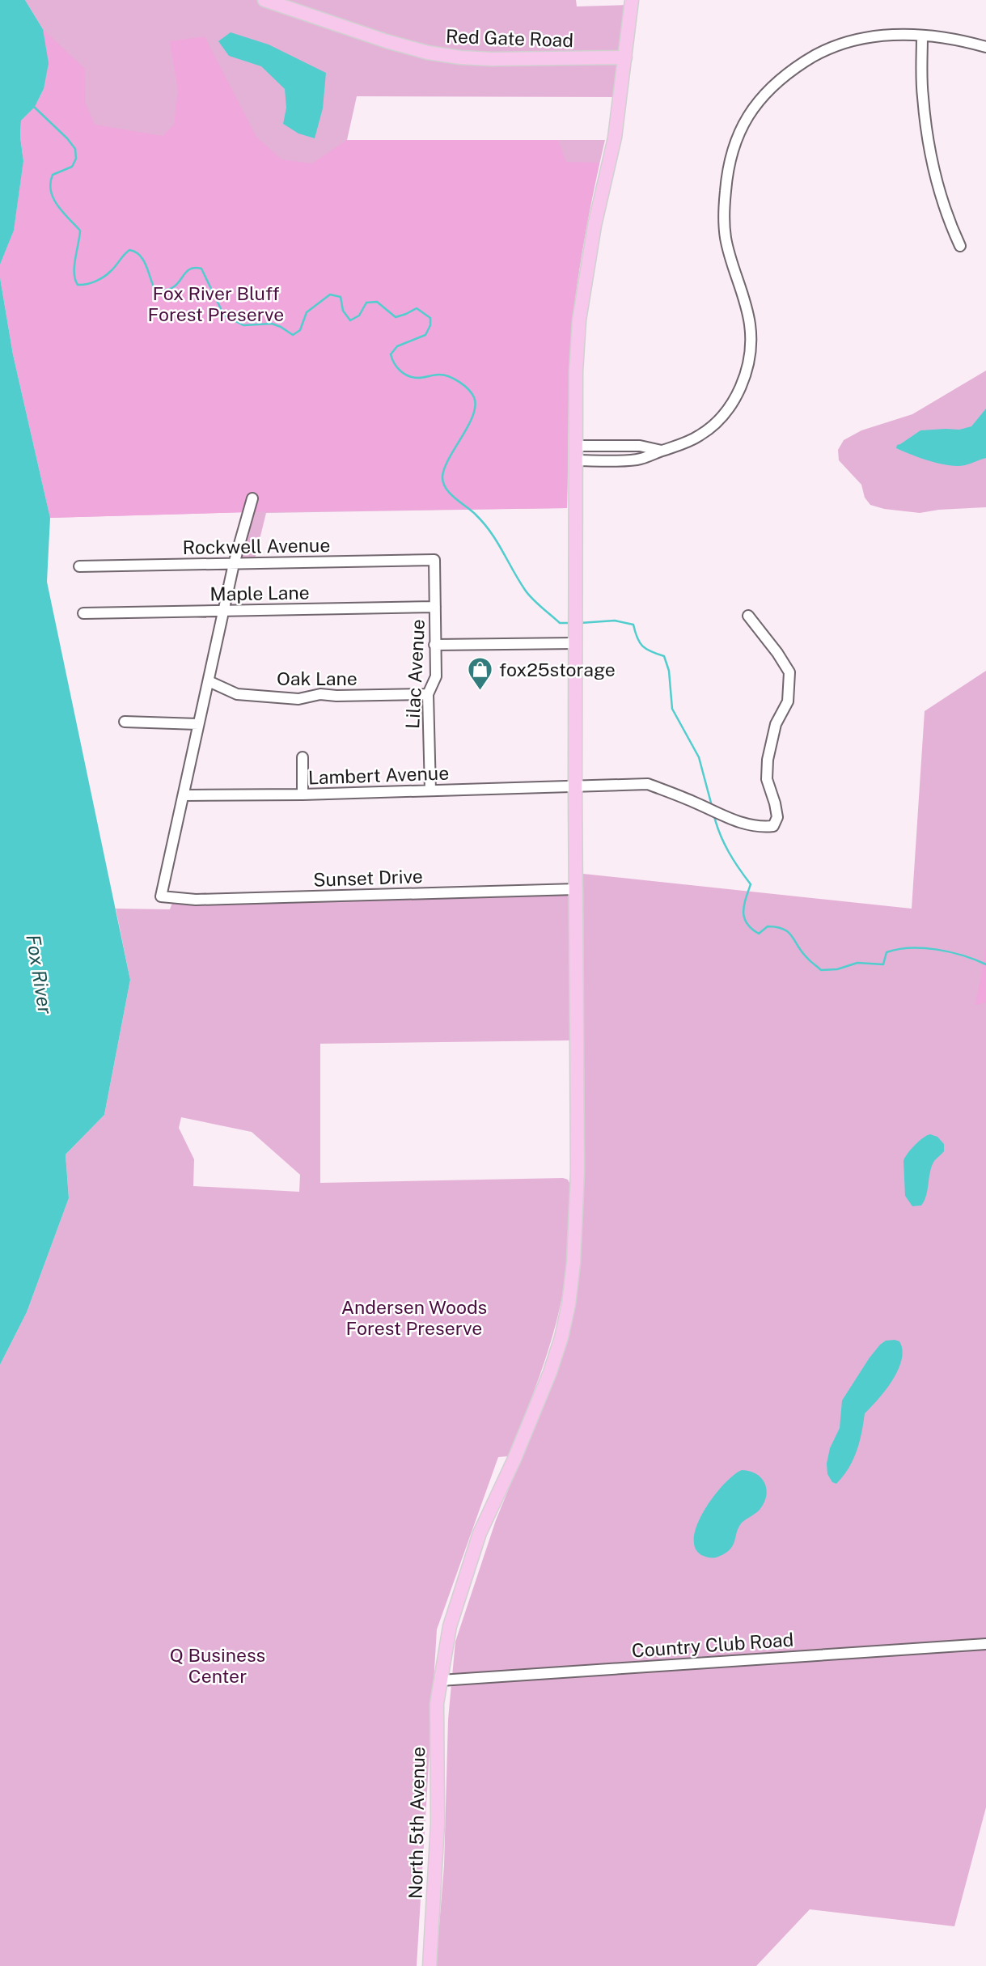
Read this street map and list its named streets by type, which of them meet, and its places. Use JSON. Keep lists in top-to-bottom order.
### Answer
{
  "streets": {
    "main road": ["Red Gate Road", "North 5th Avenue"],
    "street": [
      "Rockwell Avenue",
      "Maple Lane",
      "Lilac Avenue",
      "Oak Lane",
      "Lambert Avenue",
      "Sunset Drive",
      "Country Club Road"
    ]
  },
  "crossings": [
    ["Red Gate Road", "North 5th Avenue"],
    ["Rockwell Avenue", "Lilac Avenue"],
    ["Maple Lane", "Lilac Avenue"],
    ["Lilac Avenue", "Oak Lane"],
    ["Lilac Avenue", "Lambert Avenue"],
    ["Lambert Avenue", "Sunset Drive"],
    ["Lambert Avenue", "North 5th Avenue"],
    ["Sunset Drive", "North 5th Avenue"],
    ["Country Club Road", "North 5th Avenue"]
  ],
  "water": ["Fox River"],
  "parks": ["Fox River Bluff Forest Preserve", "Andersen Woods Forest Preserve", "Q Business Center"],
  "places": {
    "shop": ["fox25storage"]
  }
}
